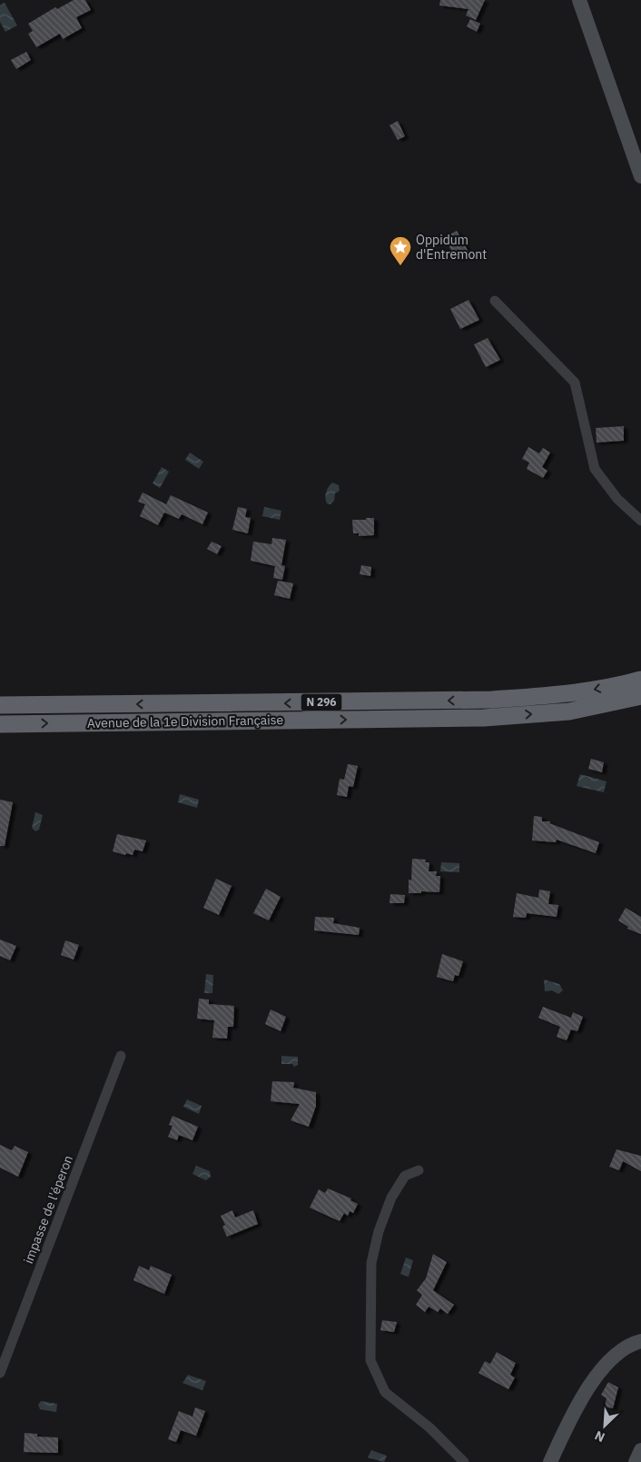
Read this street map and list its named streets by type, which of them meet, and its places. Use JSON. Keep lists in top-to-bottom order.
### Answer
{
  "streets": {
    "highway": ["N 296", "Avenue de la 1e Division Française"],
    "street": ["impasse de l'éperon"]
  },
  "places": {
    "place": ["Oppidum d'Entremont"]
  },
  "north": "bottom left"
}
